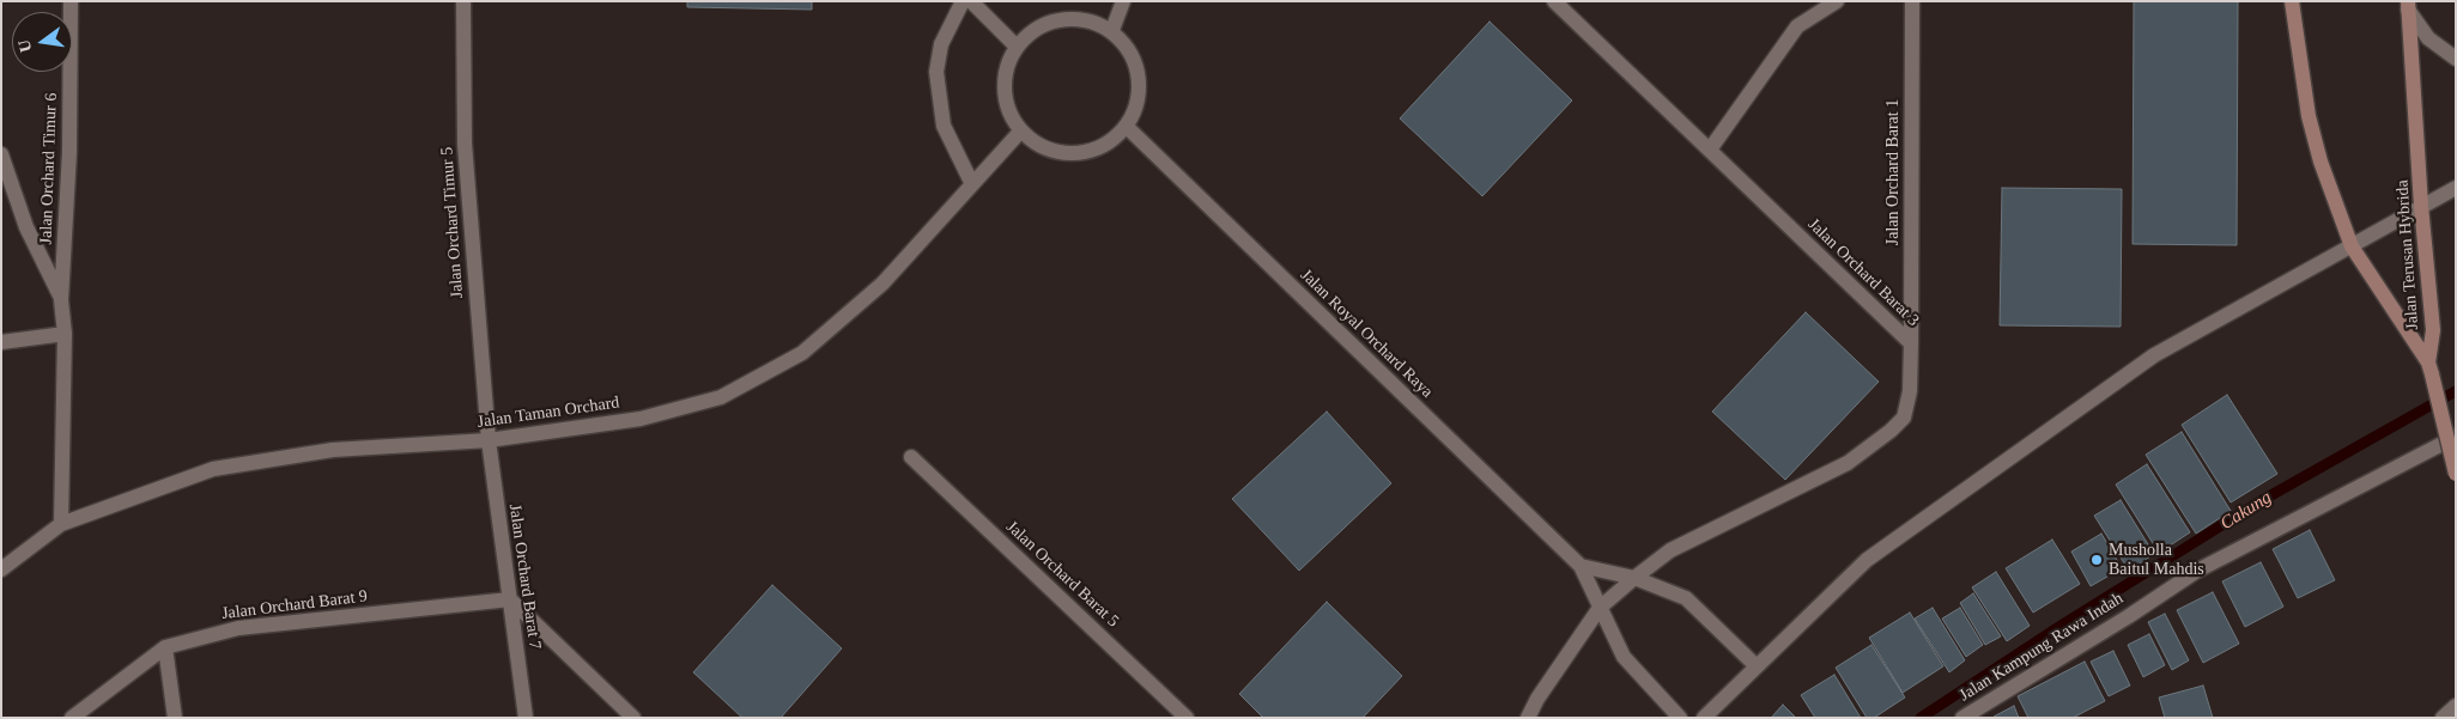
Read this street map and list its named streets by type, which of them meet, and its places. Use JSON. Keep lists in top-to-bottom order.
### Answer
{
  "streets": {
    "street": [
      "Jalan Orchard Timur 6",
      "Jalan Orchard Barat 1",
      "Jalan Orchard Timur 5",
      "Jalan Terusan Hybrida",
      "Jalan Orchard Barat 3",
      "Jalan Royal Orchard Raya",
      "Jalan Taman Orchard",
      "Jalan Orchard Barat 5",
      "Jalan Orchard Barat 7",
      "Jalan Orchard Barat 9",
      "Jalan Kampung Rawa Indah"
    ]
  },
  "crossings": [
    ["Jalan Orchard Timur 6", "Jalan Taman Orchard"],
    ["Jalan Orchard Barat 1", "Jalan Orchard Barat 3"],
    ["Jalan Orchard Timur 5", "Jalan Taman Orchard"],
    ["Jalan Orchard Timur 5", "Jalan Orchard Barat 7"],
    ["Jalan Orchard Barat 3", "Jalan Royal Orchard Raya"],
    ["Jalan Royal Orchard Raya", "Jalan Taman Orchard"],
    ["Jalan Taman Orchard", "Jalan Orchard Barat 7"],
    ["Jalan Orchard Barat 7", "Jalan Orchard Barat 9"]
  ],
  "water": ["Cakung"],
  "places": ["Musholla Baitul Mahdis"],
  "north": "left"
}
